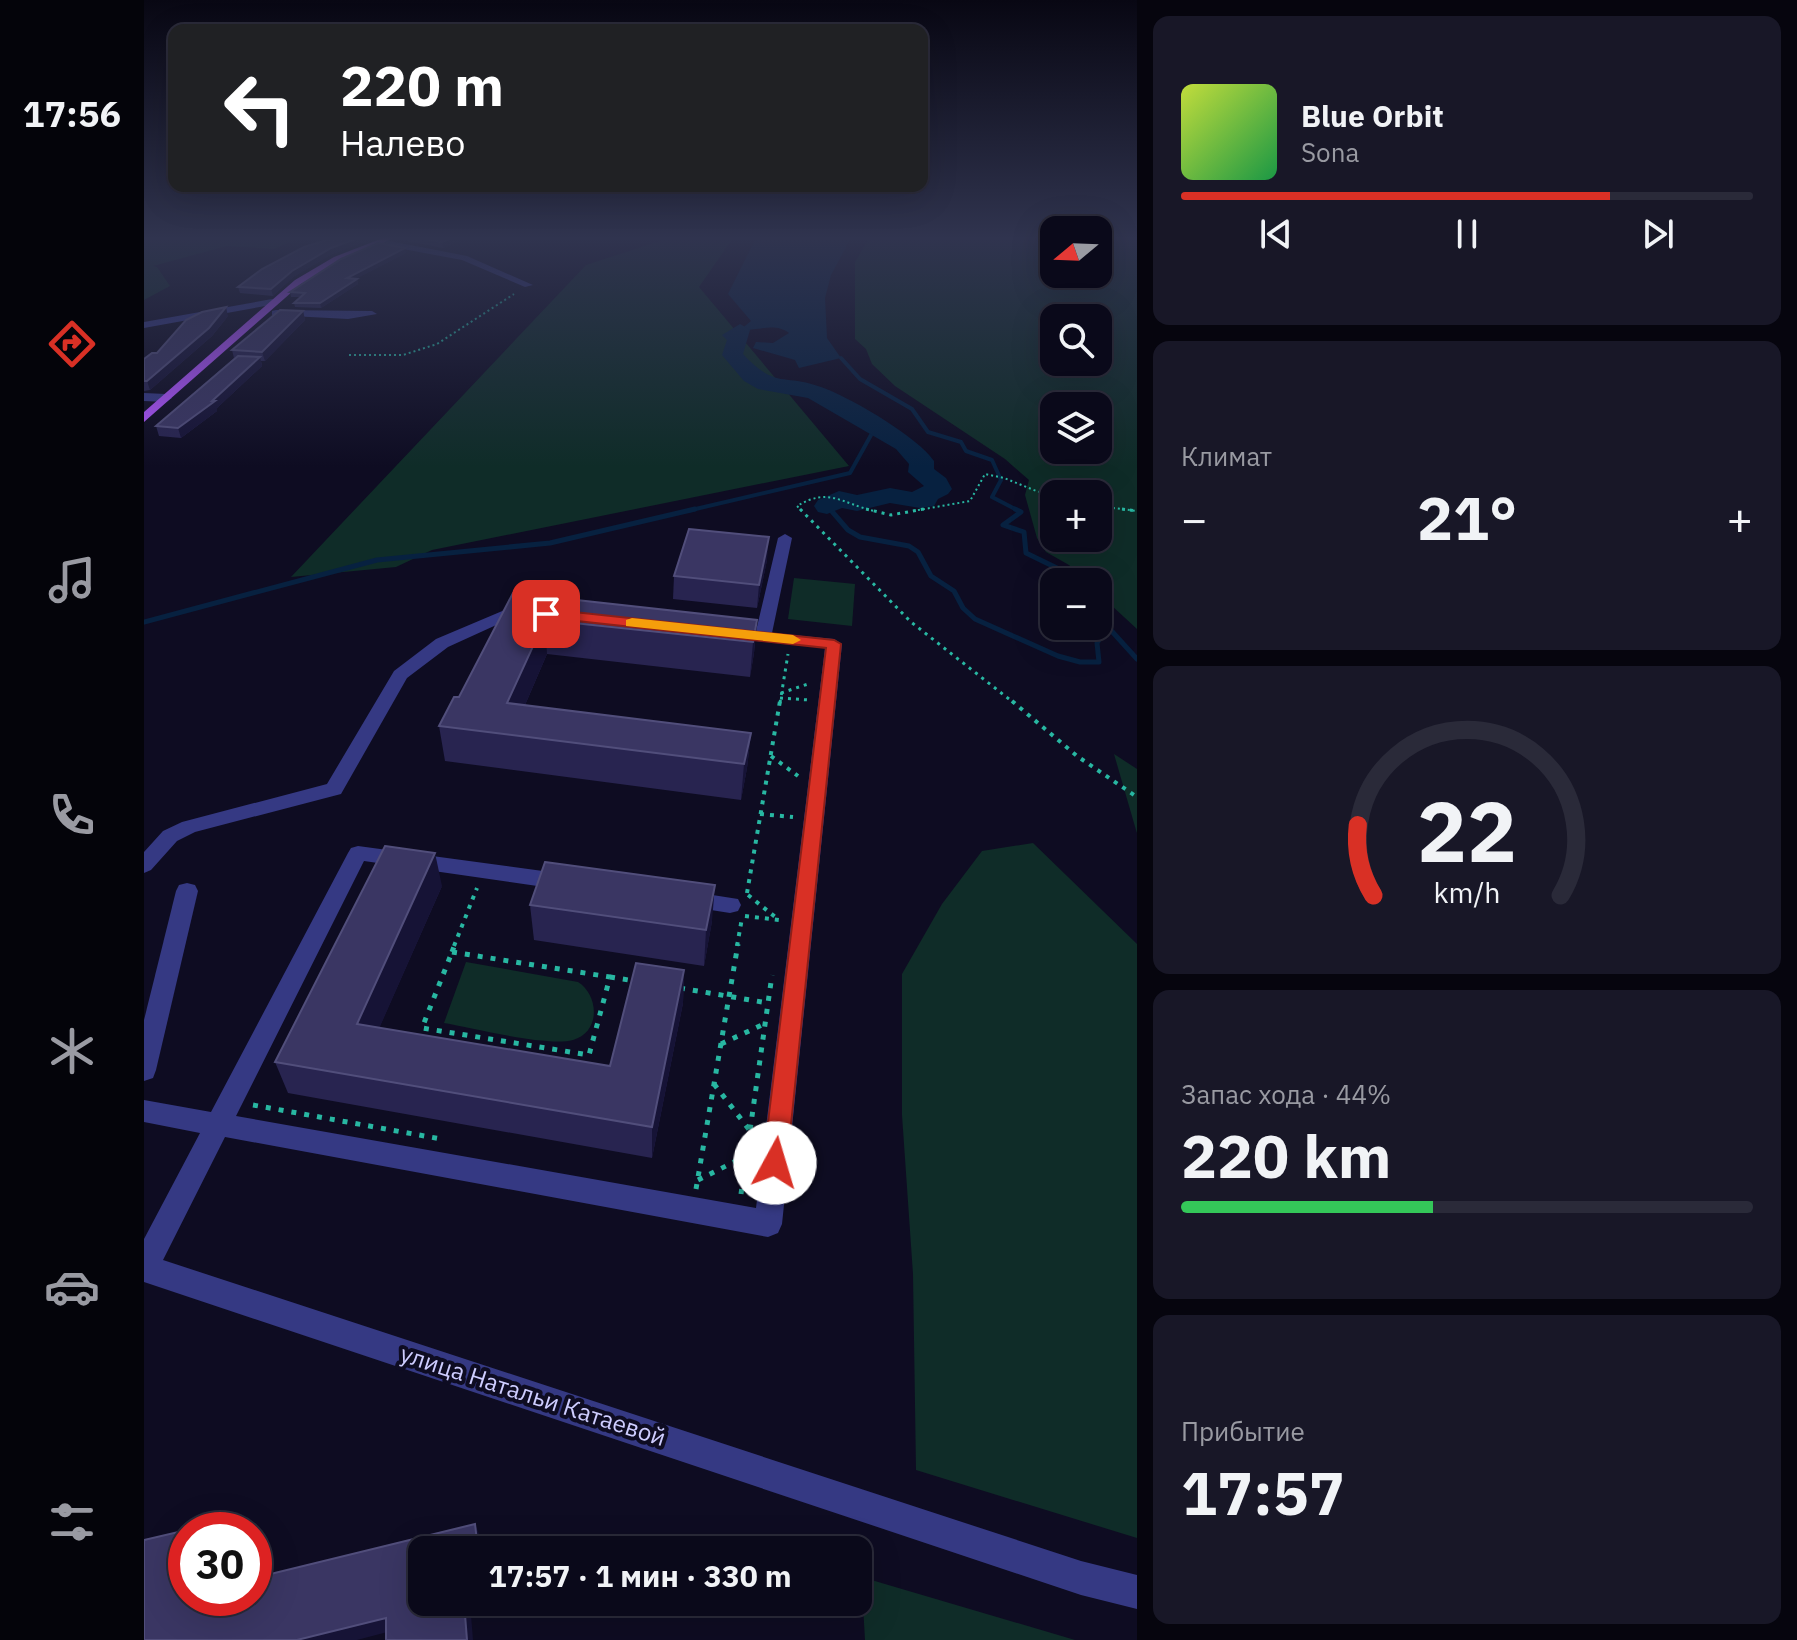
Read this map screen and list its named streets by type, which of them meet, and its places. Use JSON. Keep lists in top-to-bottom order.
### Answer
{
  "streets": {
    "street": ["улица Натальи Катаевой"]
  },
  "north": "left",
  "page": {
    "tabs": "17:56",
    "turn": ["220 m", "Налево"],
    "song": ["Blue Orbit", "Sona"],
    "map_buttons": ["+", "−"],
    "tile": [
      "Климат",
      ["Запас хода · 44%", "220 km"],
      ["Прибытие", "17:57"]
    ],
    "heat": ["−", "21°", "+"],
    "limit": "30",
    "trip": "17:57 · 1 мин · 330 m",
    "gauge": ["22", "km/h"]
  }
}
